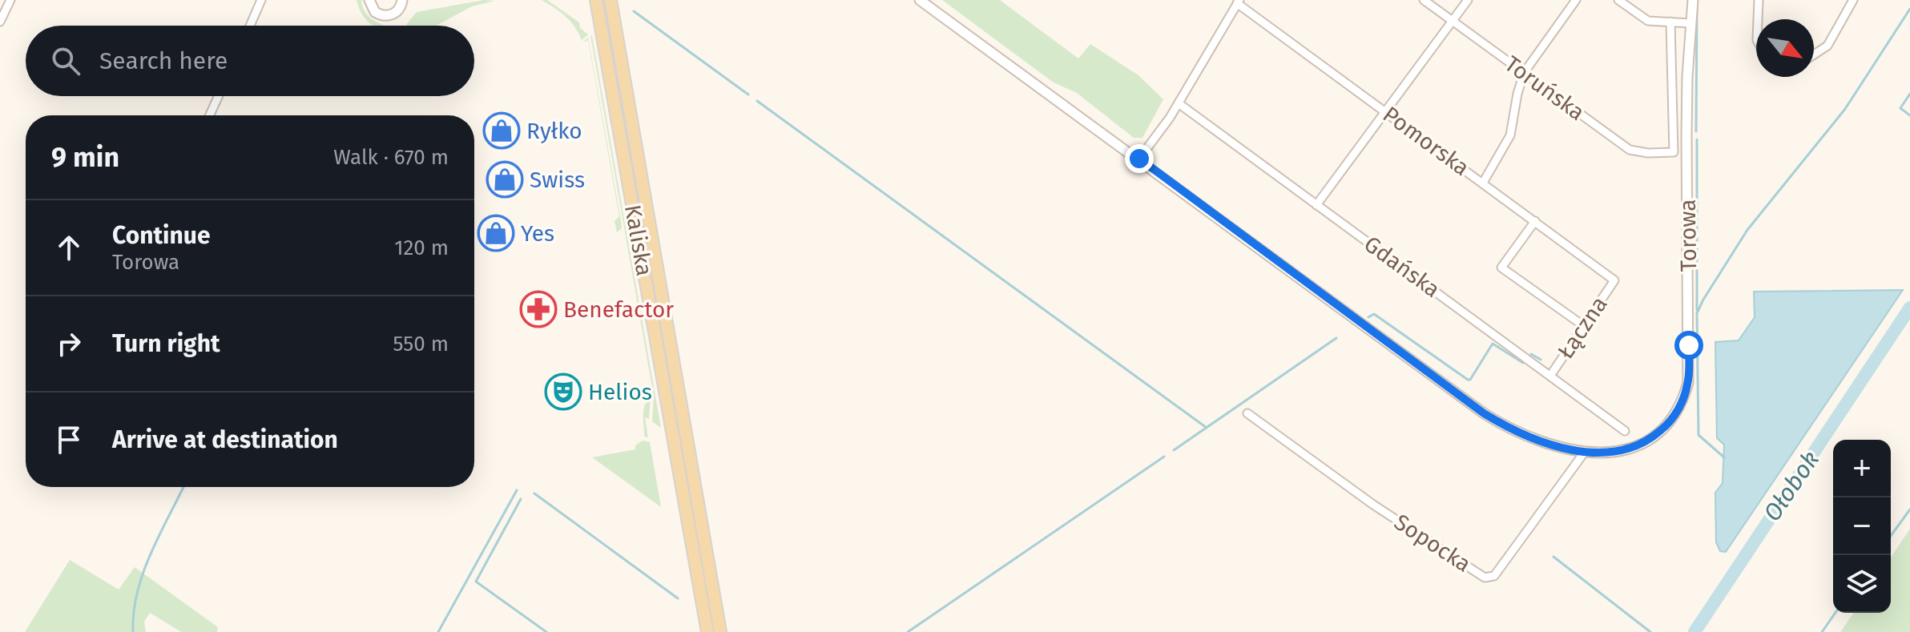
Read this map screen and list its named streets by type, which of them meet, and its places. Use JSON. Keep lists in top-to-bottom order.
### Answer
{
  "streets": {
    "main road": ["Kaliska"],
    "street": [
      "Toruńska",
      "Pomorska",
      "Torowa",
      "Gdańska",
      "Łączna",
      "Sopocka"
    ]
  },
  "crossings": [
    ["Pomorska", "Łączna"],
    ["Torowa", "Sopocka"],
    ["Gdańska", "Łączna"]
  ],
  "water": ["Ołobok"],
  "places": {
    "shop": ["Ryłko", "Swiss", "Yes"],
    "pharmacy": ["Benefactor"],
    "theatre": ["Helios"]
  },
  "north": "bottom right",
  "page": {
    "search": "Search here",
    "heading": ["9 min", "Walk · 670 m"],
    "list": [
      ["Continue", "Torowa", "120 m"],
      ["Turn right", "550 m"],
      "Arrive at destination"
    ],
    "map_buttons": ["+", "−"]
  }
}
